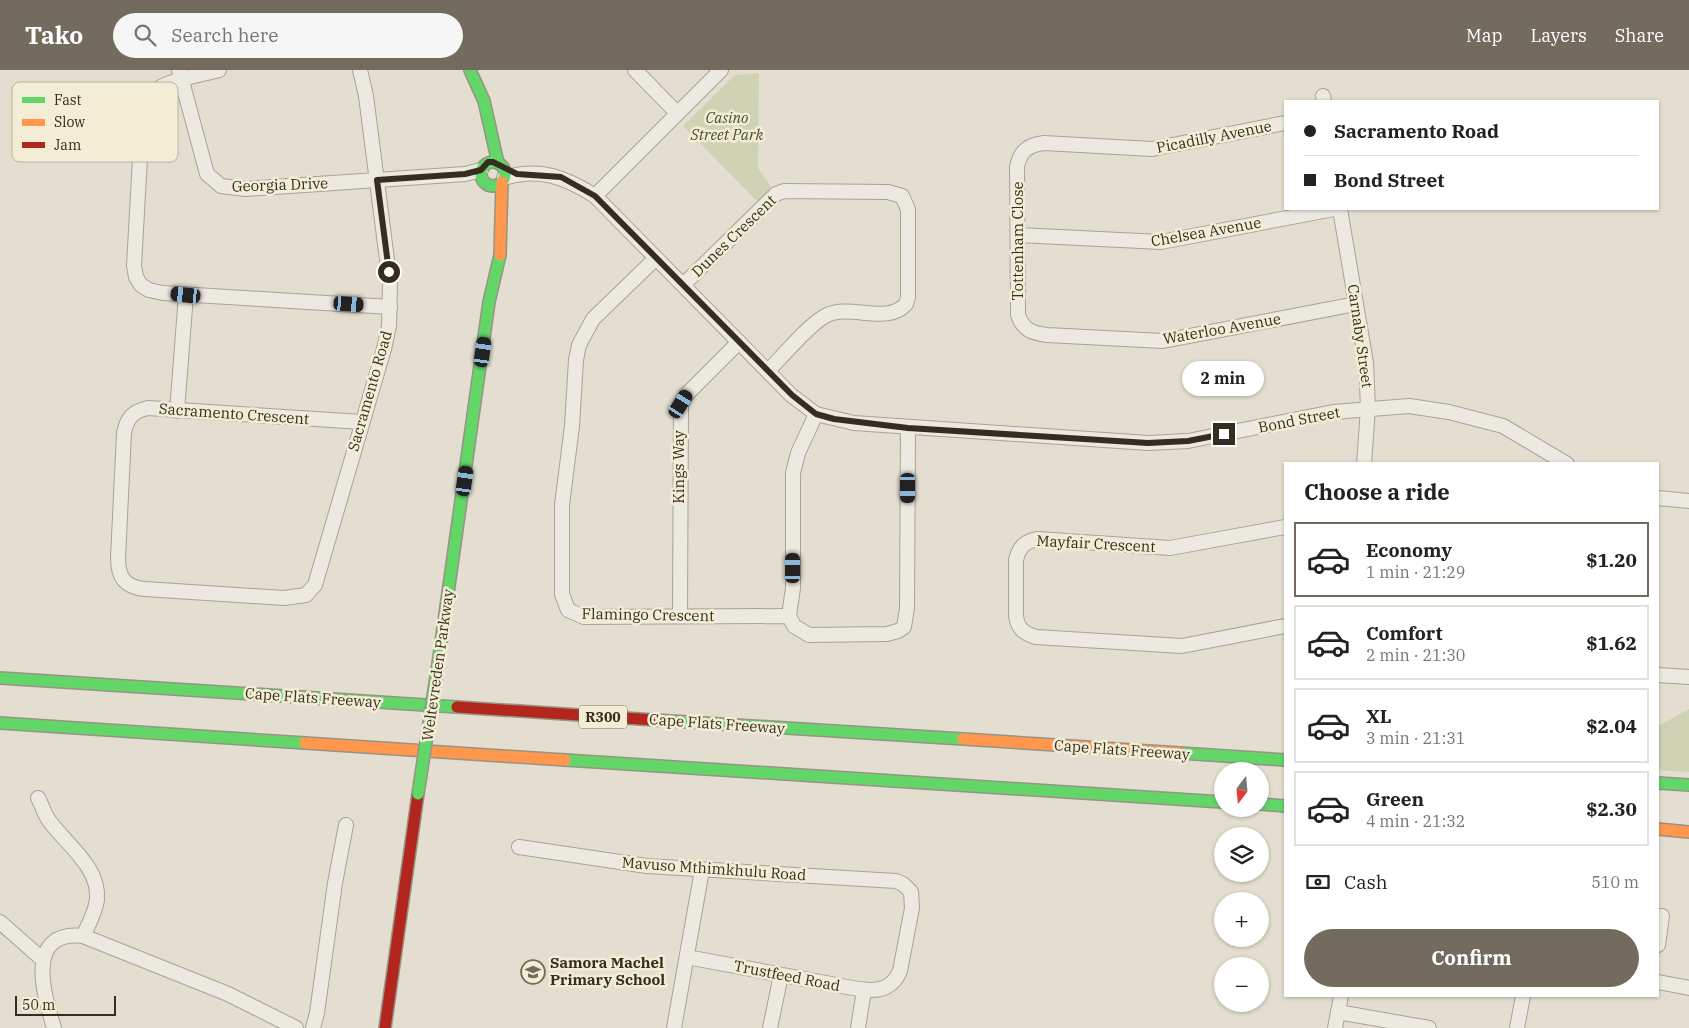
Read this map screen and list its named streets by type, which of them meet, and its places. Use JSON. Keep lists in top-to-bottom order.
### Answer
{
  "streets": {
    "main road": ["Weltevreden Parkway", "Cape Flats Freeway", "R300"],
    "street": [
      "Picadilly Avenue",
      "Georgia Drive",
      "Chelsea Avenue",
      "Dunes Crescent",
      "Tottenham Close",
      "Waterloo Avenue",
      "Carnaby Street",
      "Sacramento Road",
      "Sacramento Crescent",
      "Bond Street",
      "Kings Way",
      "Mayfair Crescent",
      "Flamingo Crescent",
      "Mavuso Mthimkhulu Road",
      "Trustfeed Road"
    ]
  },
  "crossings": [
    ["Picadilly Avenue", "Tottenham Close"],
    ["Georgia Drive", "Sacramento Road"],
    ["Georgia Drive", "Weltevreden Parkway"],
    ["Chelsea Avenue", "Tottenham Close"],
    ["Dunes Crescent", "Bond Street"],
    ["Tottenham Close", "Waterloo Avenue"],
    ["Waterloo Avenue", "Carnaby Street"],
    ["Carnaby Street", "Bond Street"],
    ["Sacramento Road", "Sacramento Crescent"],
    ["Bond Street", "Kings Way"],
    ["Bond Street", "Flamingo Crescent"],
    ["Bond Street", "Weltevreden Parkway"],
    ["Kings Way", "Flamingo Crescent"],
    ["Mavuso Mthimkhulu Road", "Trustfeed Road"]
  ],
  "parks": ["Casino Street Park"],
  "places": {
    "school or university": ["Samora Machel Primary School"]
  },
  "legend": ["Fast", "Slow", "Jam"],
  "scale_bar": "50 m",
  "north": "bottom",
  "page": {
    "header": "Tako",
    "search": "Search here",
    "nav": ["Map", "Layers", "Share"],
    "banner": ["Sacramento Road", "Bond Street"],
    "bubble": "2 min",
    "heading": "Choose a ride",
    "list": [
      {
        "name": "Economy",
        "note": "1 min · 21:29",
        "value": "$1.20"
      },
      {
        "name": "Comfort",
        "note": "2 min · 21:30",
        "value": "$1.62"
      },
      {
        "name": "XL",
        "note": "3 min · 21:31",
        "value": "$2.04"
      },
      {
        "name": "Green",
        "note": "4 min · 21:32",
        "value": "$2.30"
      }
    ],
    "map_buttons": ["+", "−"],
    "pay": ["Cash", "510 m"],
    "buttons": "Confirm",
    "scale": "50 m"
  }
}
